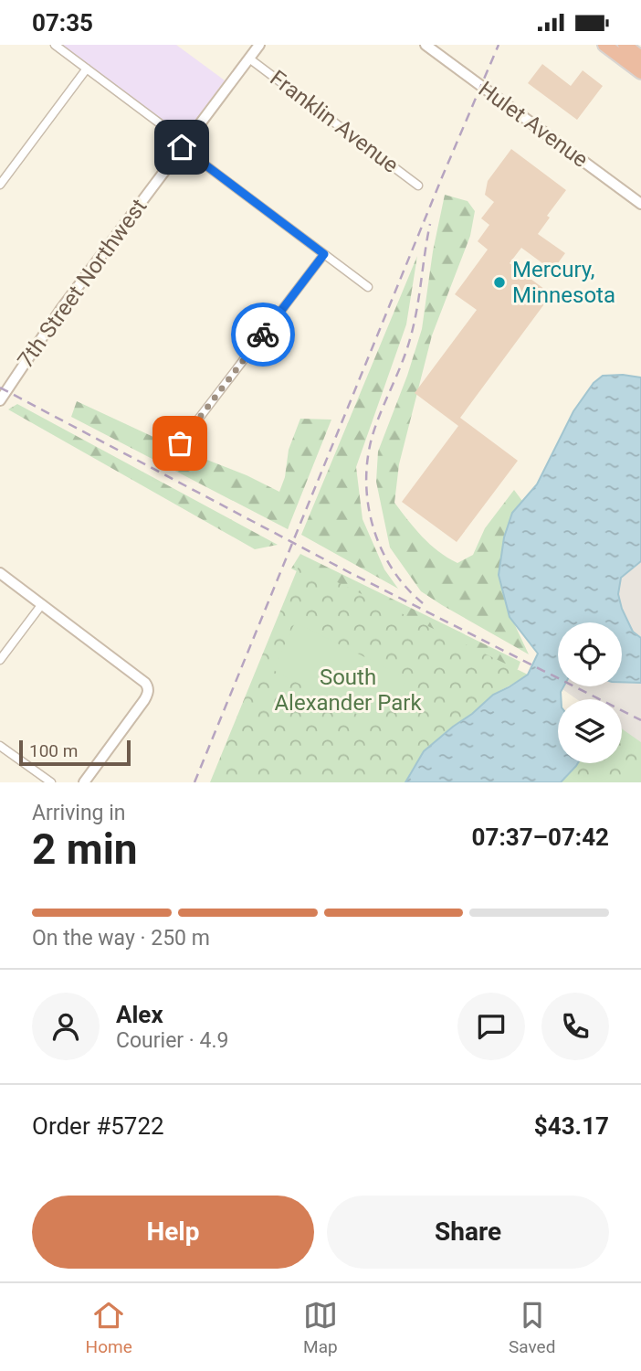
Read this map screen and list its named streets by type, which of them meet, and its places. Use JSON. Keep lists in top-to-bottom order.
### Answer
{
  "streets": {
    "street": ["Franklin Avenue", "Hulet Avenue", "7th Street Northwest"]
  },
  "crossings": [
    ["Franklin Avenue", "7th Street Northwest"]
  ],
  "parks": ["South Alexander Park"],
  "places": ["Mercury, Minnesota"],
  "scale_bar": "100 m",
  "page": {
    "status": "07:35",
    "scale": "100 m",
    "heading": ["2 min", "Arriving in", "07:37–07:42"],
    "panel": [
      "Alex",
      "Courier · 4.9",
      "Order #5722",
      "$43.17"
    ],
    "bar": "On the way · 250 m",
    "buttons": ["Help", "Share"],
    "tabs": ["Home", "Map", "Saved"]
  }
}
